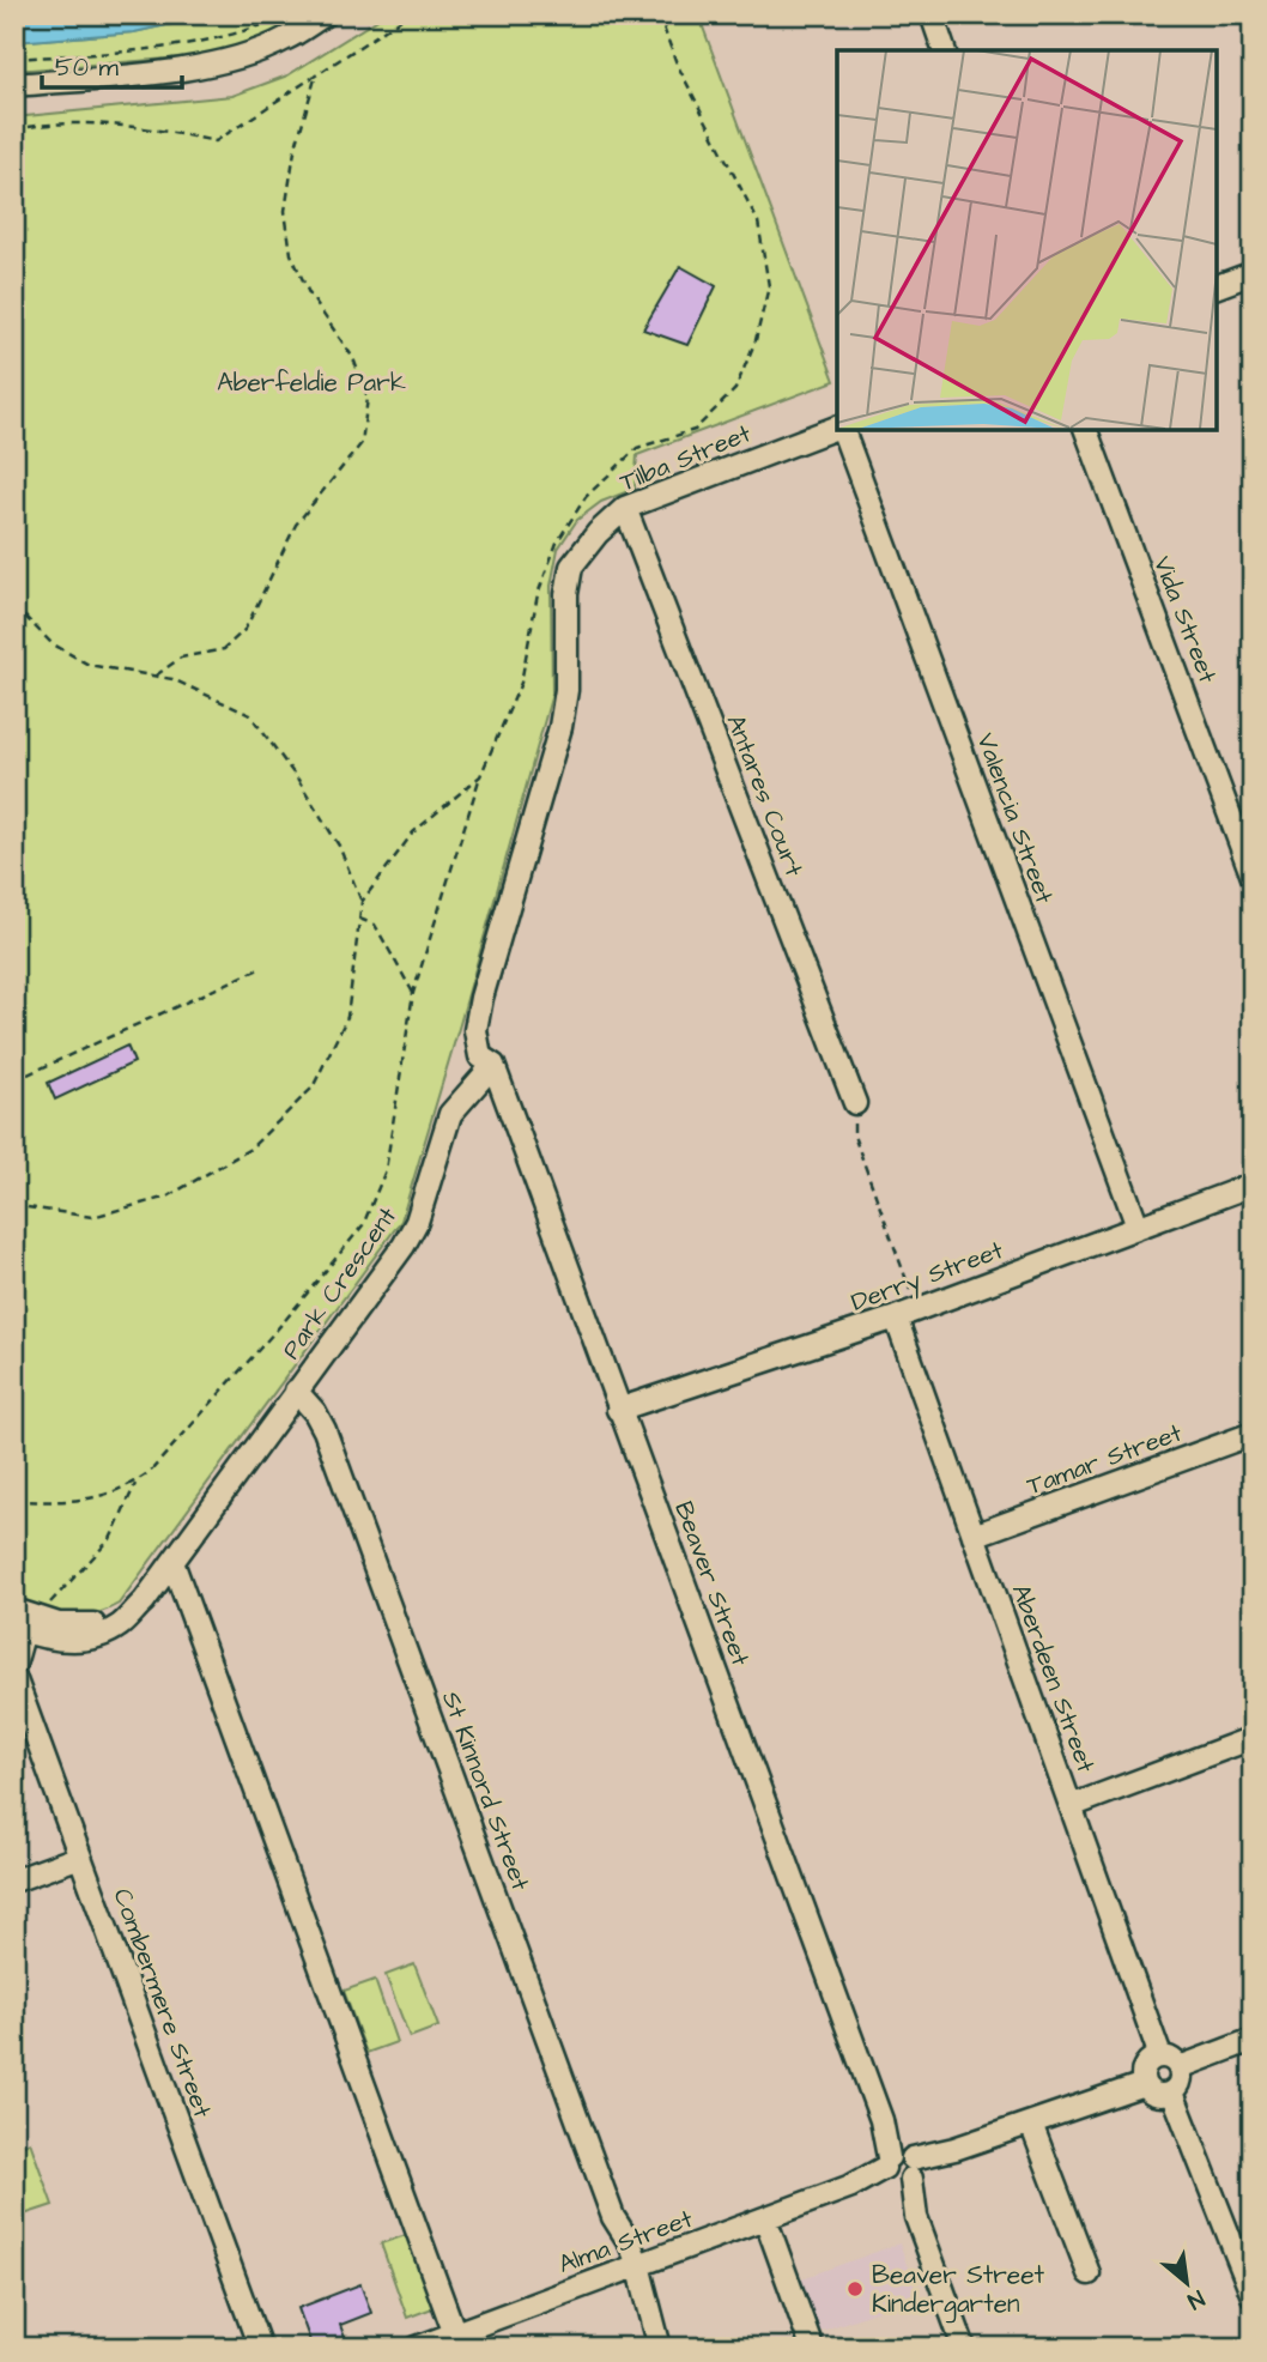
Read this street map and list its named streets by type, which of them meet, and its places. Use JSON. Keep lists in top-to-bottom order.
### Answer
{
  "streets": {
    "street": [
      "Tilba Street",
      "Vida Street",
      "Antares Court",
      "Valencia Street",
      "Derry Street",
      "Park Crescent",
      "Tamar Street",
      "Beaver Street",
      "Aberdeen Street",
      "St Kinnord Street",
      "Combermere Street",
      "Alma Street"
    ]
  },
  "crossings": [
    ["Tilba Street", "Antares Court"],
    ["Tilba Street", "Park Crescent"],
    ["Tilba Street", "Beaver Street"],
    ["Valencia Street", "Derry Street"],
    ["Derry Street", "Beaver Street"],
    ["Derry Street", "Aberdeen Street"],
    ["Park Crescent", "Beaver Street"],
    ["Park Crescent", "St Kinnord Street"],
    ["Tamar Street", "Aberdeen Street"],
    ["Beaver Street", "Alma Street"],
    ["Aberdeen Street", "Alma Street"],
    ["St Kinnord Street", "Alma Street"]
  ],
  "parks": ["Aberfeldie Park"],
  "places": ["Beaver Street Kindergarten"],
  "scale_bar": "50 m",
  "north": "bottom right"
}
